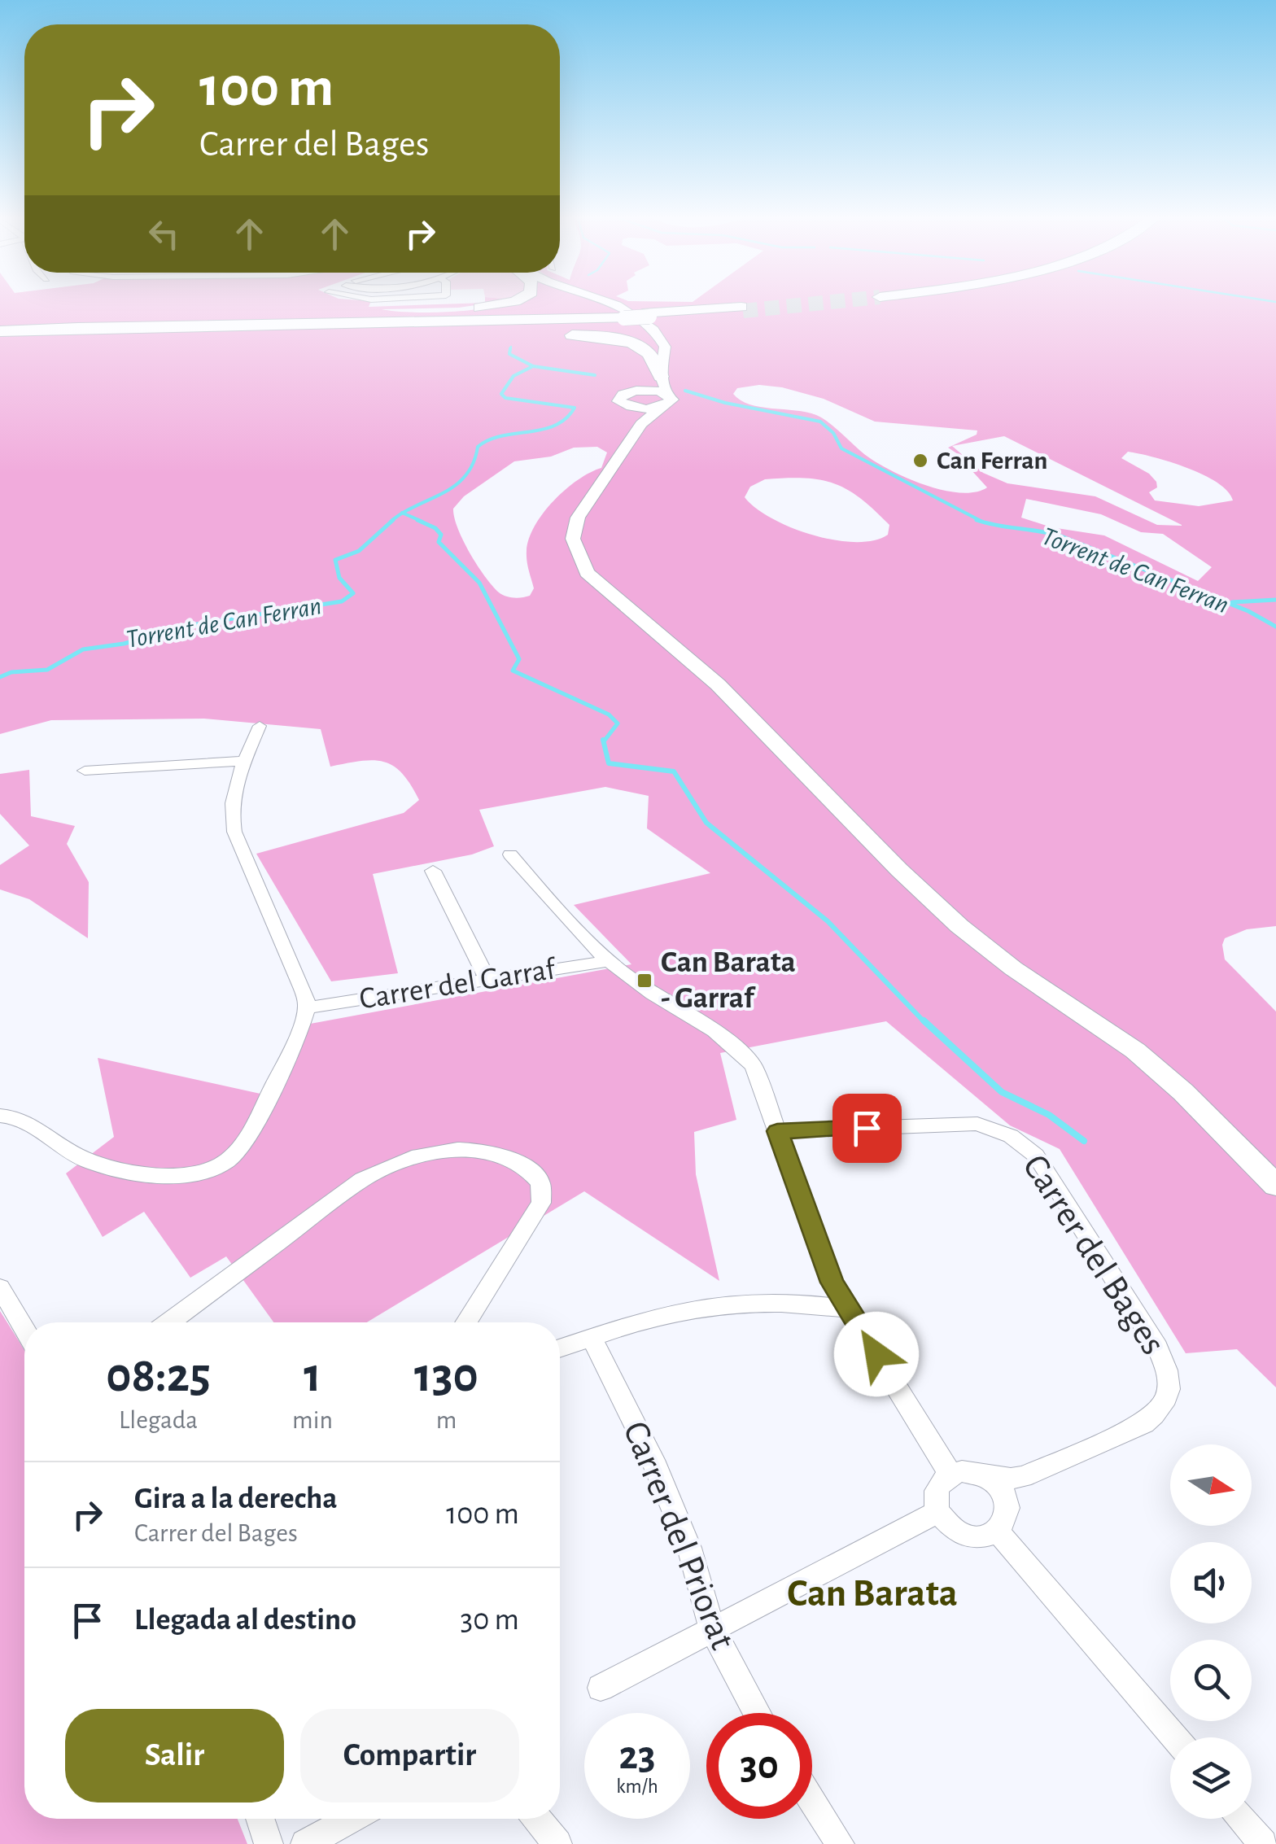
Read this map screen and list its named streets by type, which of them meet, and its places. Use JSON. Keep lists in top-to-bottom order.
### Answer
{
  "streets": {
    "street": ["Carrer del Garraf", "Carrer del Bages", "Carrer del Priorat"]
  },
  "districts": ["Can Barata"],
  "water": ["Torrent de Can Ferran"],
  "places": {
    "other": ["Can Ferran"],
    "transit": ["Can Barata - Garraf"]
  },
  "north": "right",
  "page": {
    "turn": ["100 m", "Carrer del Bages"],
    "eta": [
      "08:25",
      "Llegada",
      "1",
      "min",
      "130",
      "m"
    ],
    "list": [
      {
        "name": "Gira a la derecha",
        "note": "Carrer del Bages",
        "value": "100 m"
      },
      {
        "name": "Llegada al destino",
        "value": "30 m"
      }
    ],
    "buttons": ["Salir", "Compartir"],
    "speed": "23 km/h",
    "limit": "30"
  }
}
